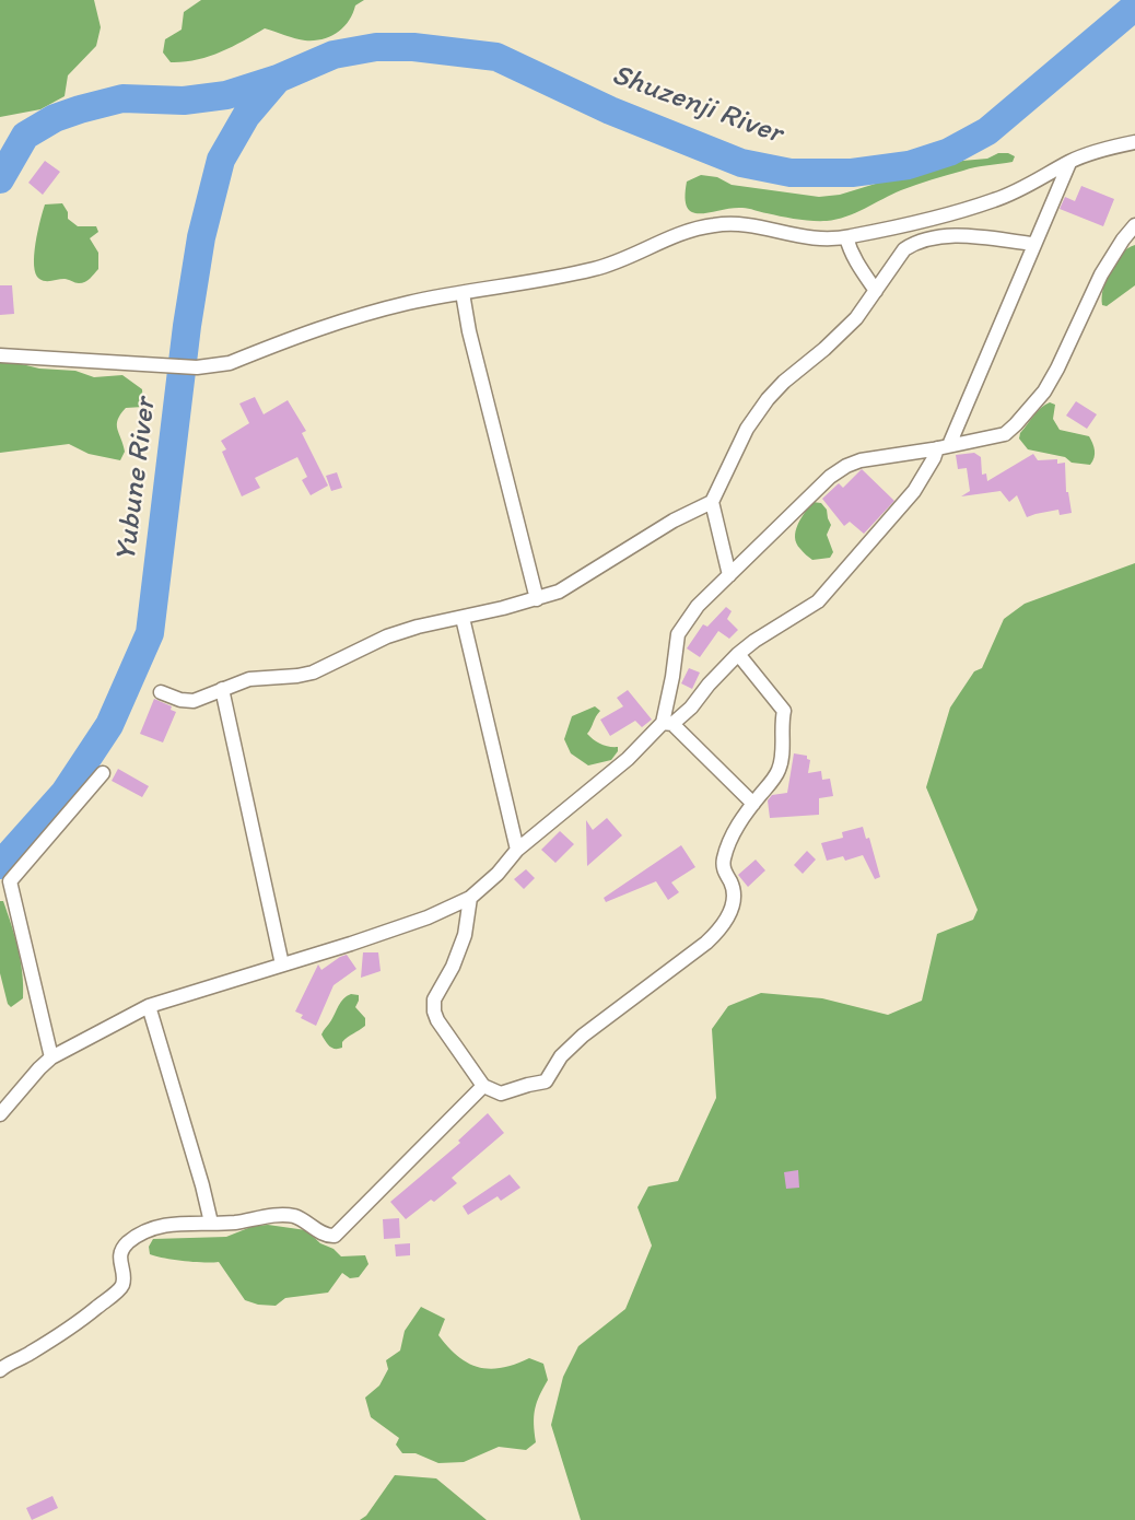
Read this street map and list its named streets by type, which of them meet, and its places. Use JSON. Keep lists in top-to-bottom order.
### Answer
{
  "water": ["Shuzenji River", "Yubune River"]
}
